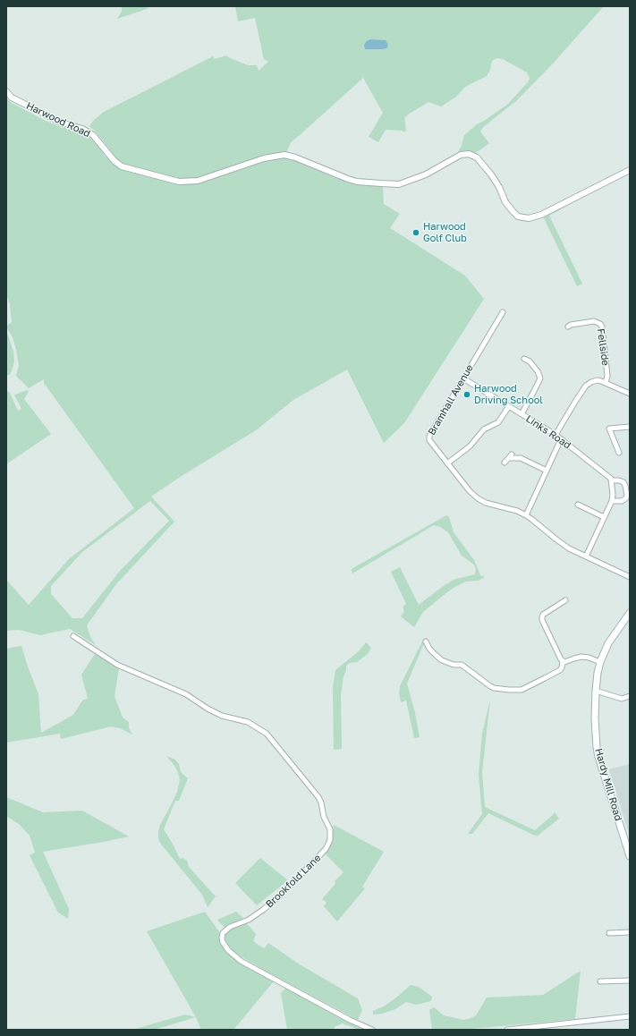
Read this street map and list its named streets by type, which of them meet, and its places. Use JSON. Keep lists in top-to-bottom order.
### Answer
{
  "streets": {
    "main road": ["Hardy Mill Road"],
    "street": [
      "Harwood Road",
      "Fellside",
      "Bramhall Avenue",
      "Links Road",
      "Brookfold Lane"
    ]
  },
  "crossings": [
    ["Bramhall Avenue", "Links Road"]
  ],
  "places": ["Harwood Golf Club", "Harwood Driving School"]
}
